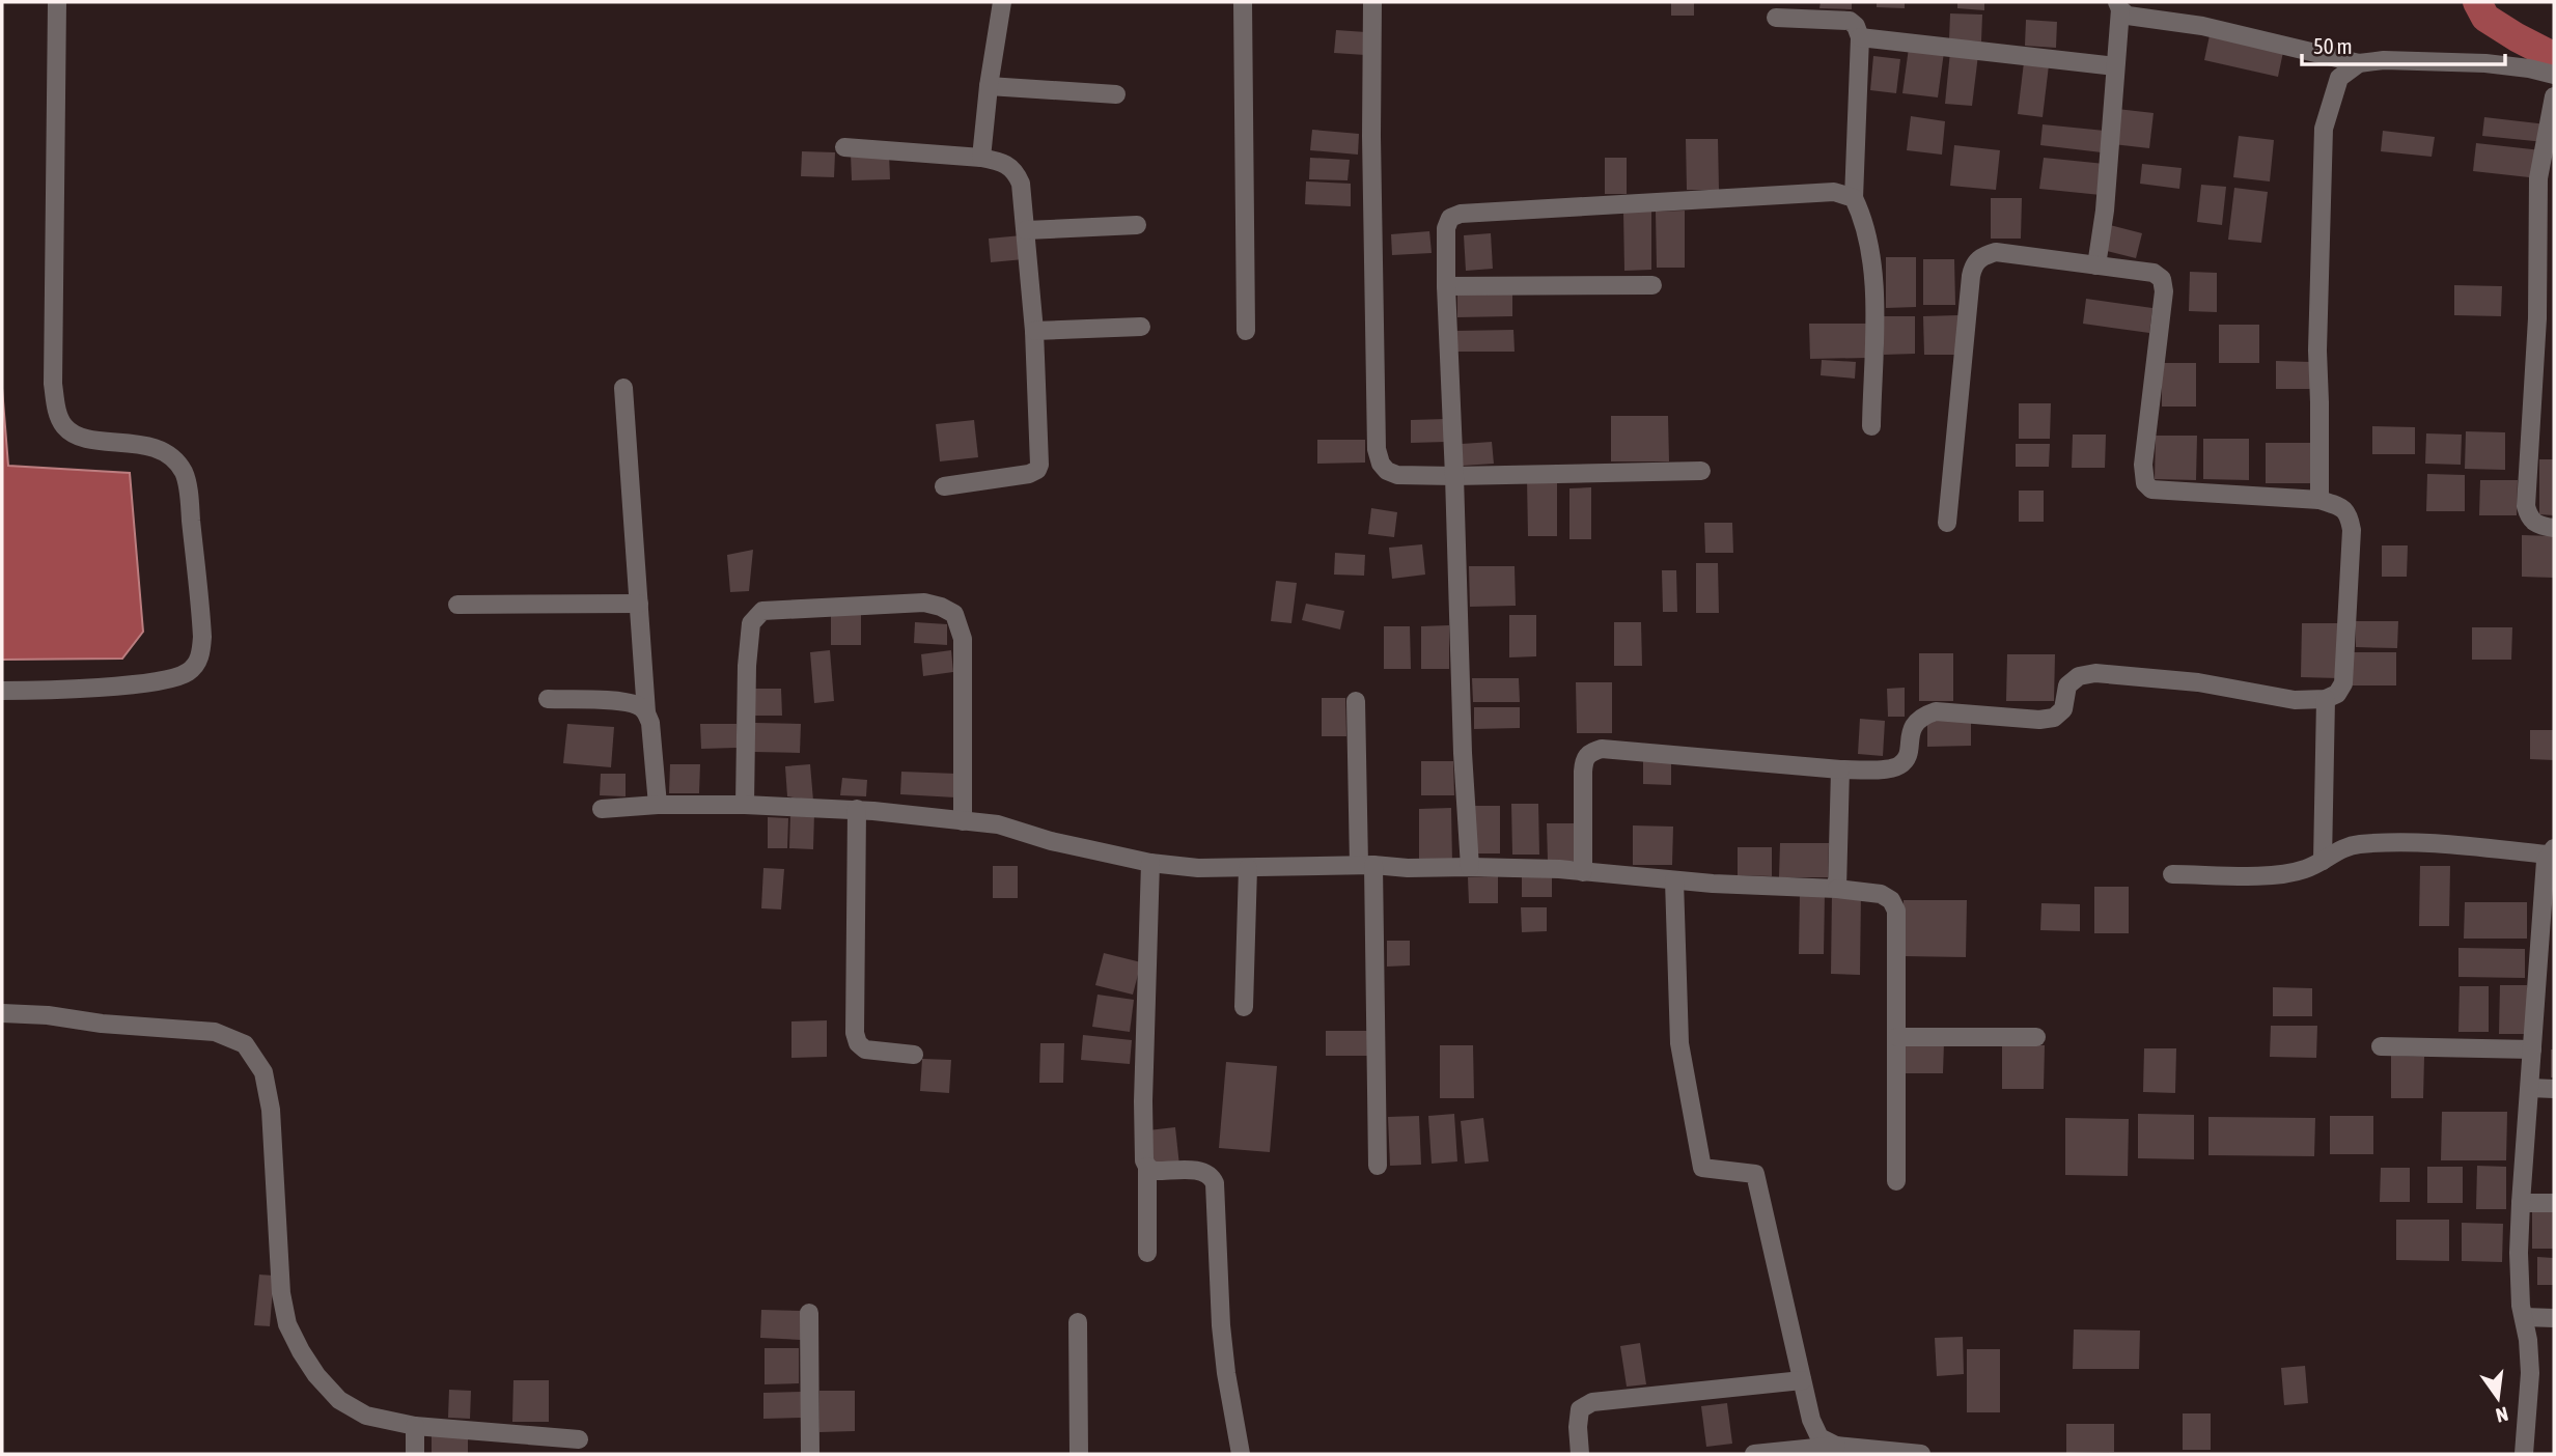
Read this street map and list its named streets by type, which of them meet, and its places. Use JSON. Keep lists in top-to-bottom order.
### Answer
{
  "scale_bar": "50 m",
  "north": "bottom"
}
